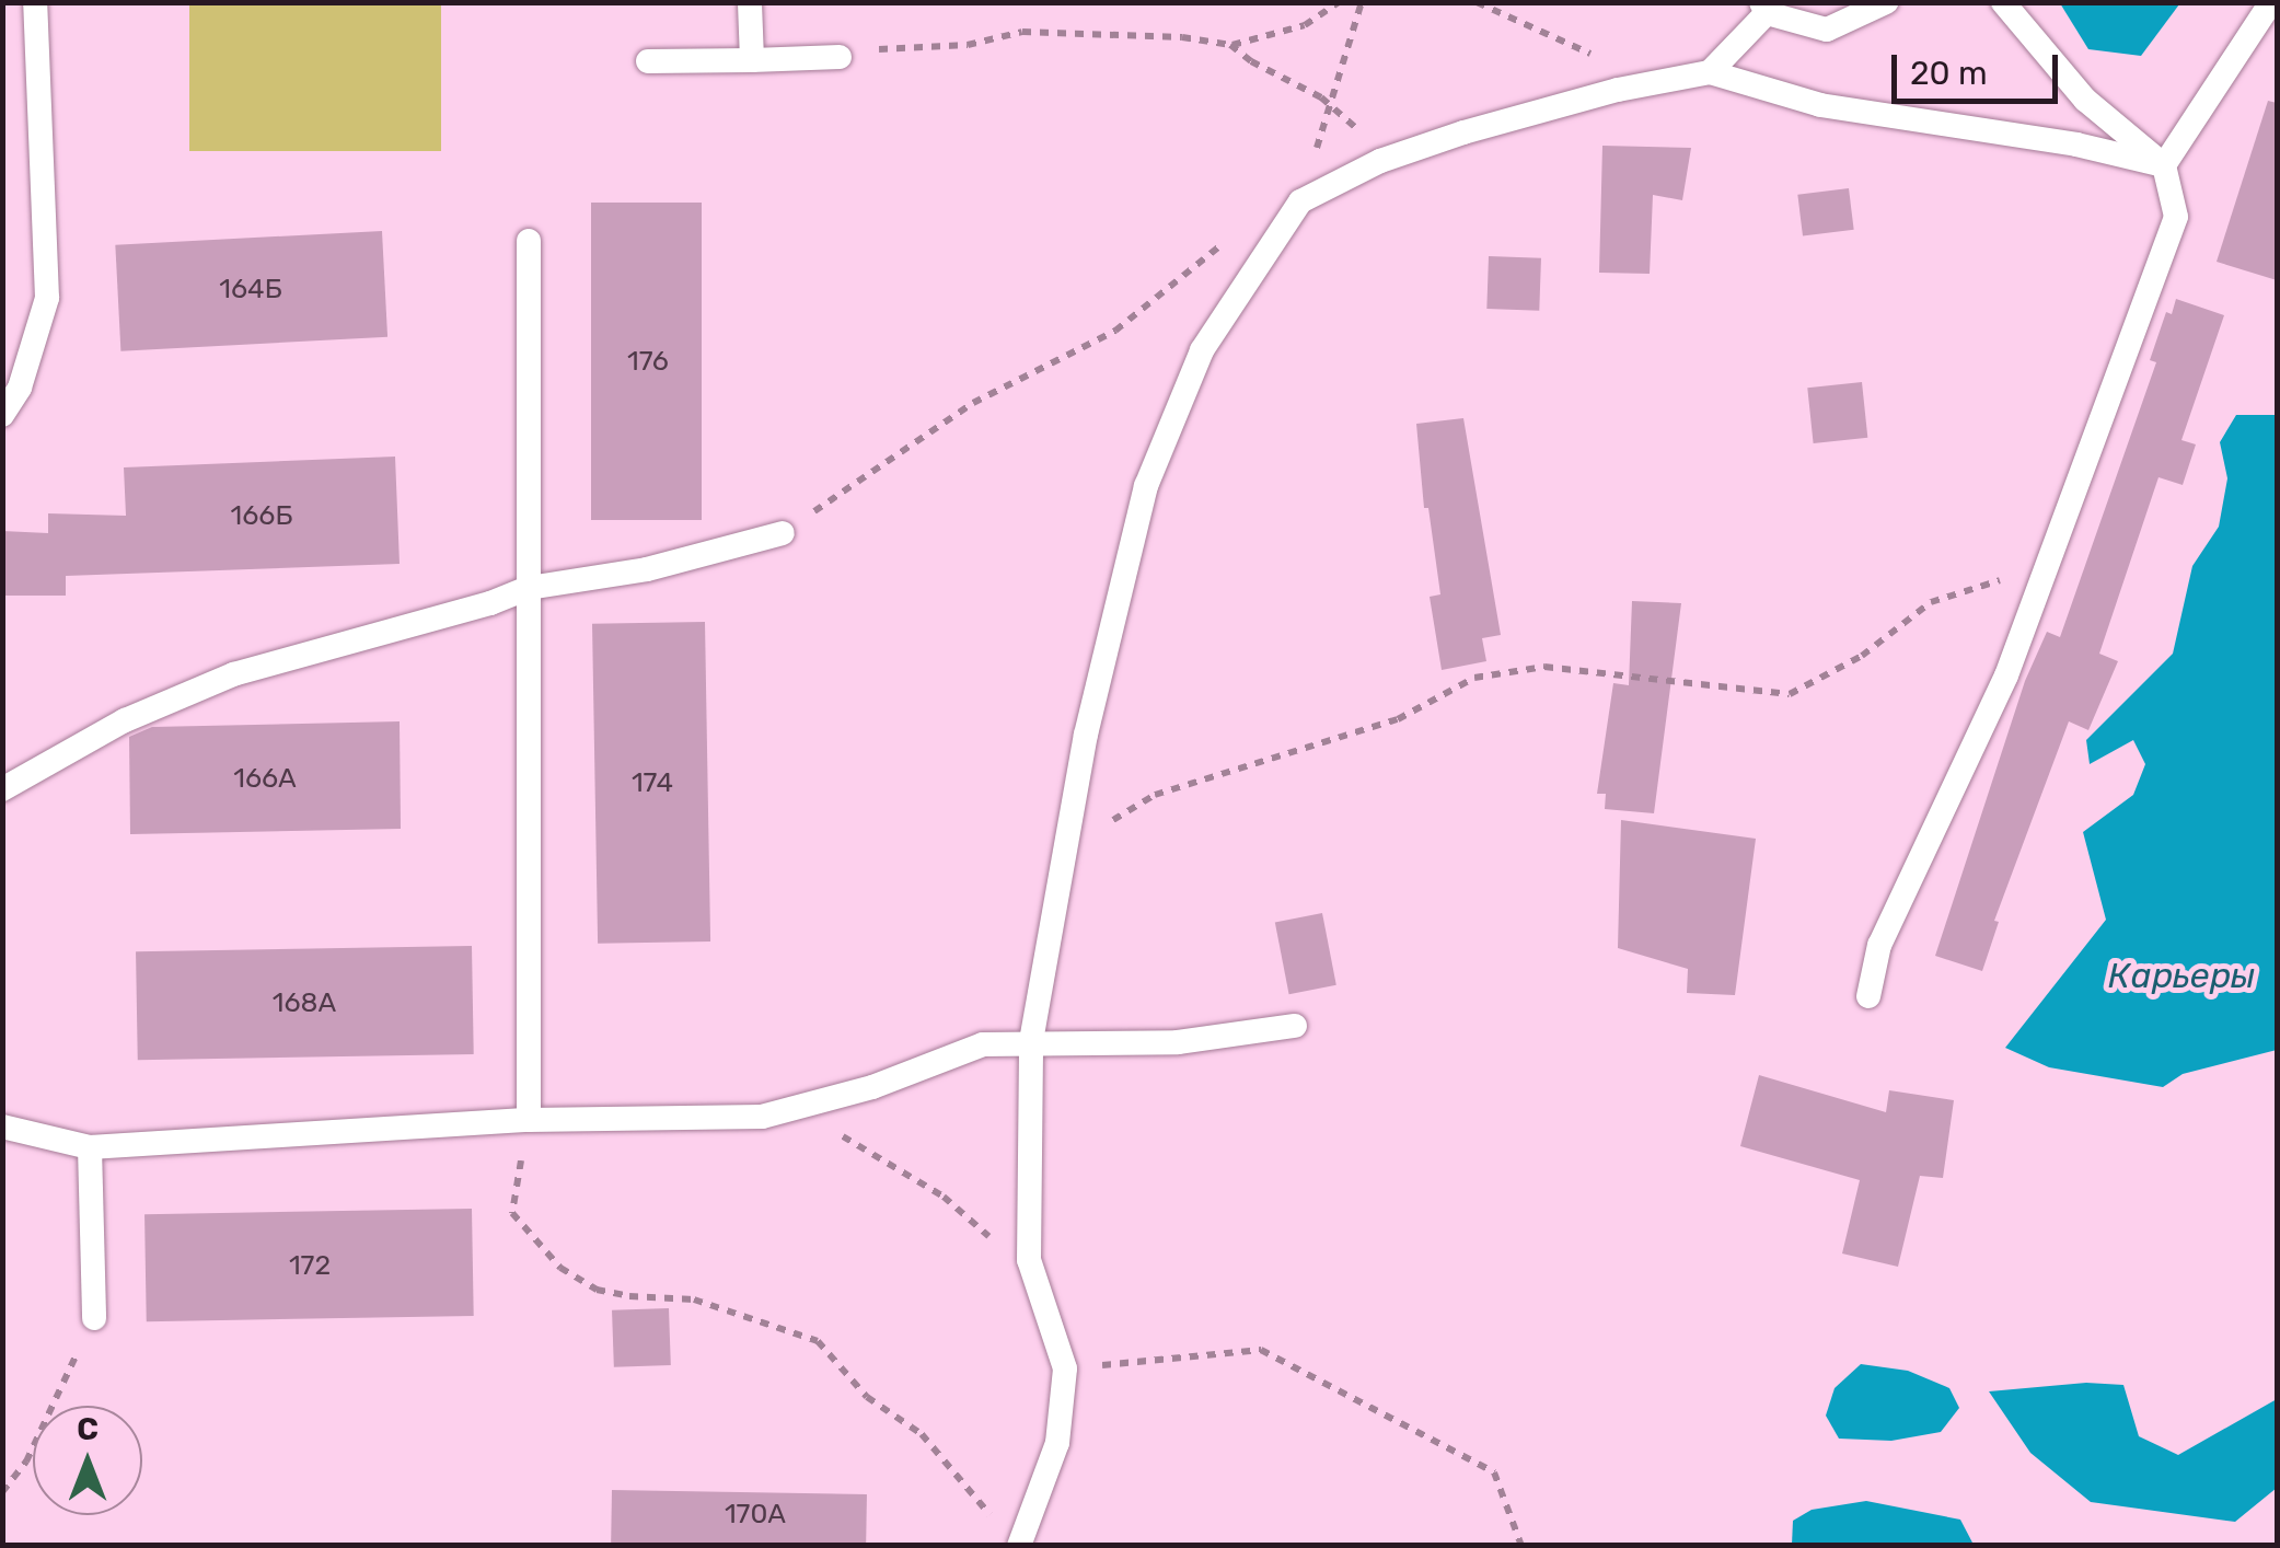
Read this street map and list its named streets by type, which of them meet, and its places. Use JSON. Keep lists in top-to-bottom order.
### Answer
{
  "water": ["Карьеры"],
  "house_numbers": [
    "164Б",
    "176",
    "166Б",
    "166А",
    "174",
    "168А",
    "172",
    "170А"
  ],
  "scale_bar": "20 m",
  "north": "top"
}
